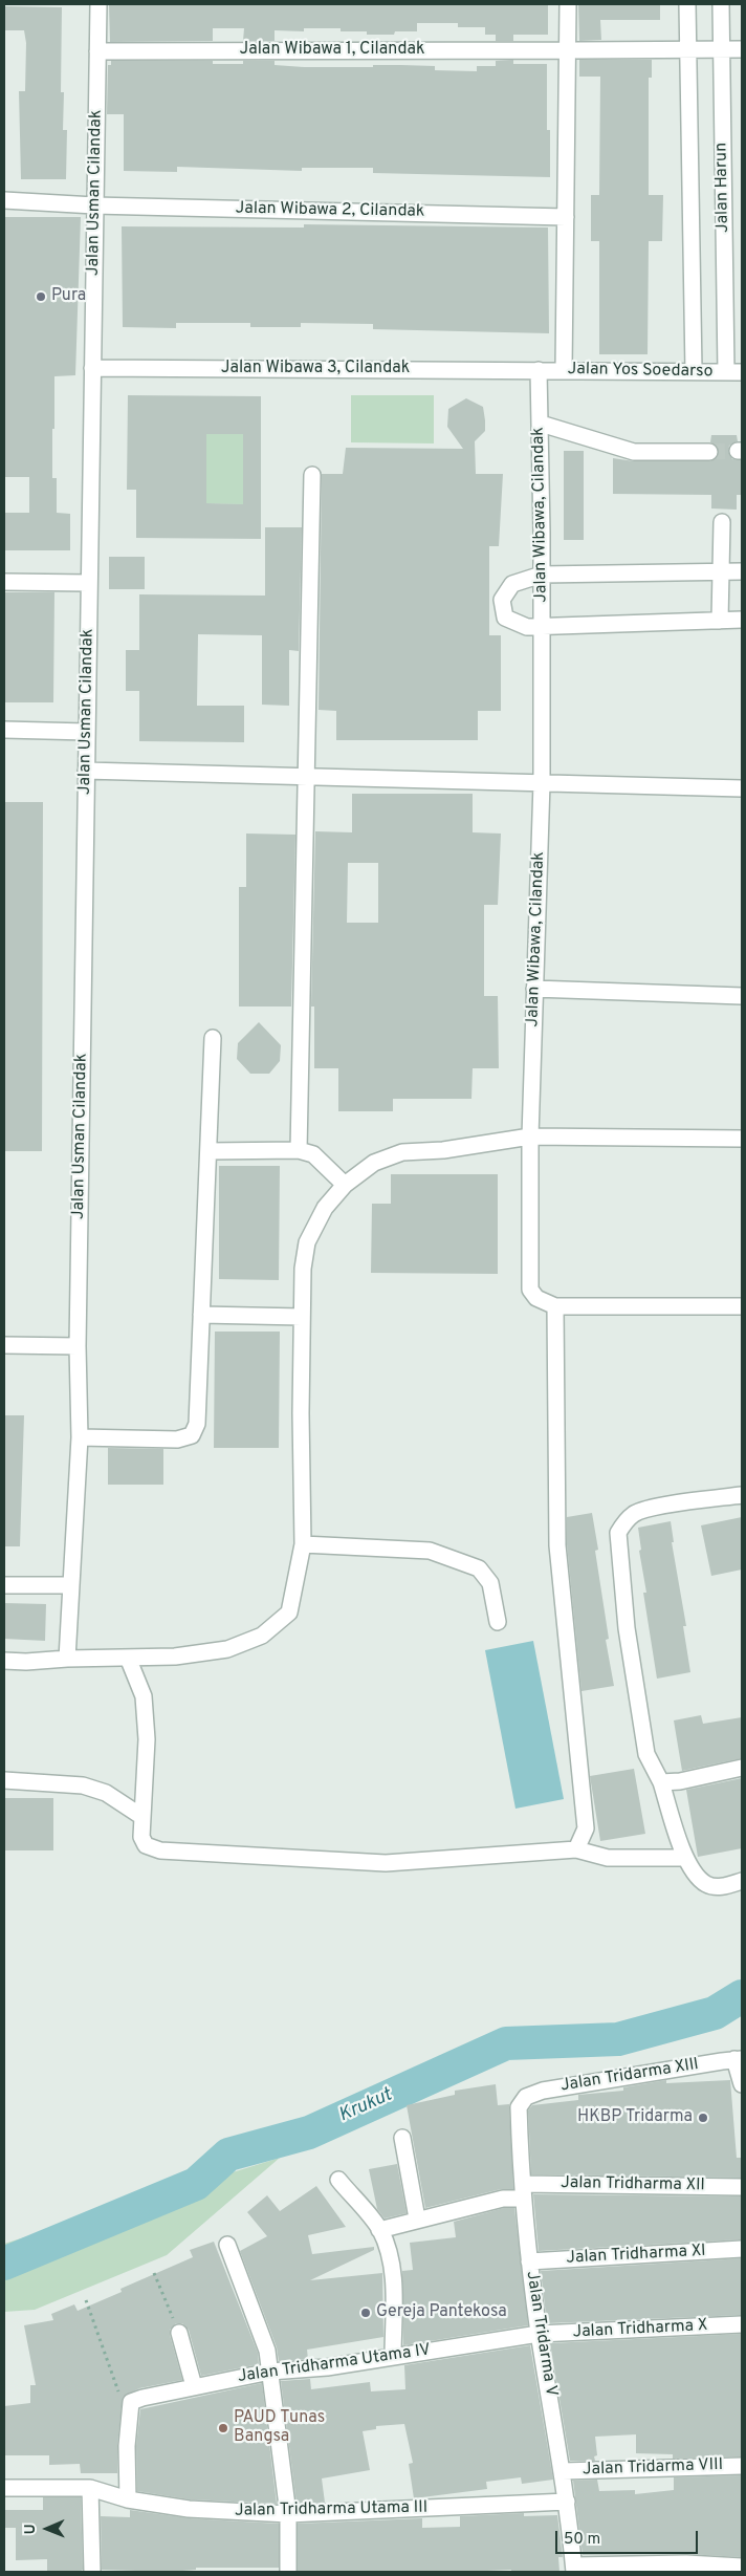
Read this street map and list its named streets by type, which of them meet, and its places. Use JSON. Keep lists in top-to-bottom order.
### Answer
{
  "streets": {
    "street": [
      "Jalan Wibawa 1, Cilandak",
      "Jalan Harun",
      "Jalan Usman Cilandak",
      "Jalan Wibawa 2, Cilandak",
      "Jalan Wibawa 3, Cilandak",
      "Jalan Yos Soedarso",
      "Jalan Wibawa, Cilandak",
      "Jalan Tridarma XIII",
      "Jalan Tridharma XII",
      "Jalan Tridharma XI",
      "Jalan Tridharma X",
      "Jalan Tridarma V",
      "Jalan Tridharma Utama IV",
      "Jalan Tridarma VIII",
      "Jalan Tridharma Utama III"
    ]
  },
  "crossings": [
    ["Jalan Wibawa 1, Cilandak", "Jalan Usman Cilandak"],
    ["Jalan Harun", "Jalan Yos Soedarso"],
    ["Jalan Usman Cilandak", "Jalan Wibawa 2, Cilandak"],
    ["Jalan Usman Cilandak", "Jalan Wibawa 3, Cilandak"],
    ["Jalan Wibawa 3, Cilandak", "Jalan Yos Soedarso"],
    ["Jalan Wibawa 3, Cilandak", "Jalan Wibawa, Cilandak"],
    ["Jalan Yos Soedarso", "Jalan Wibawa, Cilandak"],
    ["Jalan Tridarma XIII", "Jalan Tridarma V"],
    ["Jalan Tridharma XII", "Jalan Tridarma V"],
    ["Jalan Tridharma XI", "Jalan Tridarma V"],
    ["Jalan Tridharma X", "Jalan Tridarma V"],
    ["Jalan Tridharma X", "Jalan Tridharma Utama IV"],
    ["Jalan Tridarma V", "Jalan Tridharma Utama IV"],
    ["Jalan Tridarma V", "Jalan Tridarma VIII"],
    ["Jalan Tridarma V", "Jalan Tridharma Utama III"],
    ["Jalan Tridharma Utama IV", "Jalan Tridharma Utama III"]
  ],
  "water": ["Krukut"],
  "places": [
    "Pura",
    "HKBP Tridarma",
    "Gereja Pantekosa",
    "PAUD Tunas Bangsa"
  ],
  "scale_bar": "50 m",
  "north": "left"
}
